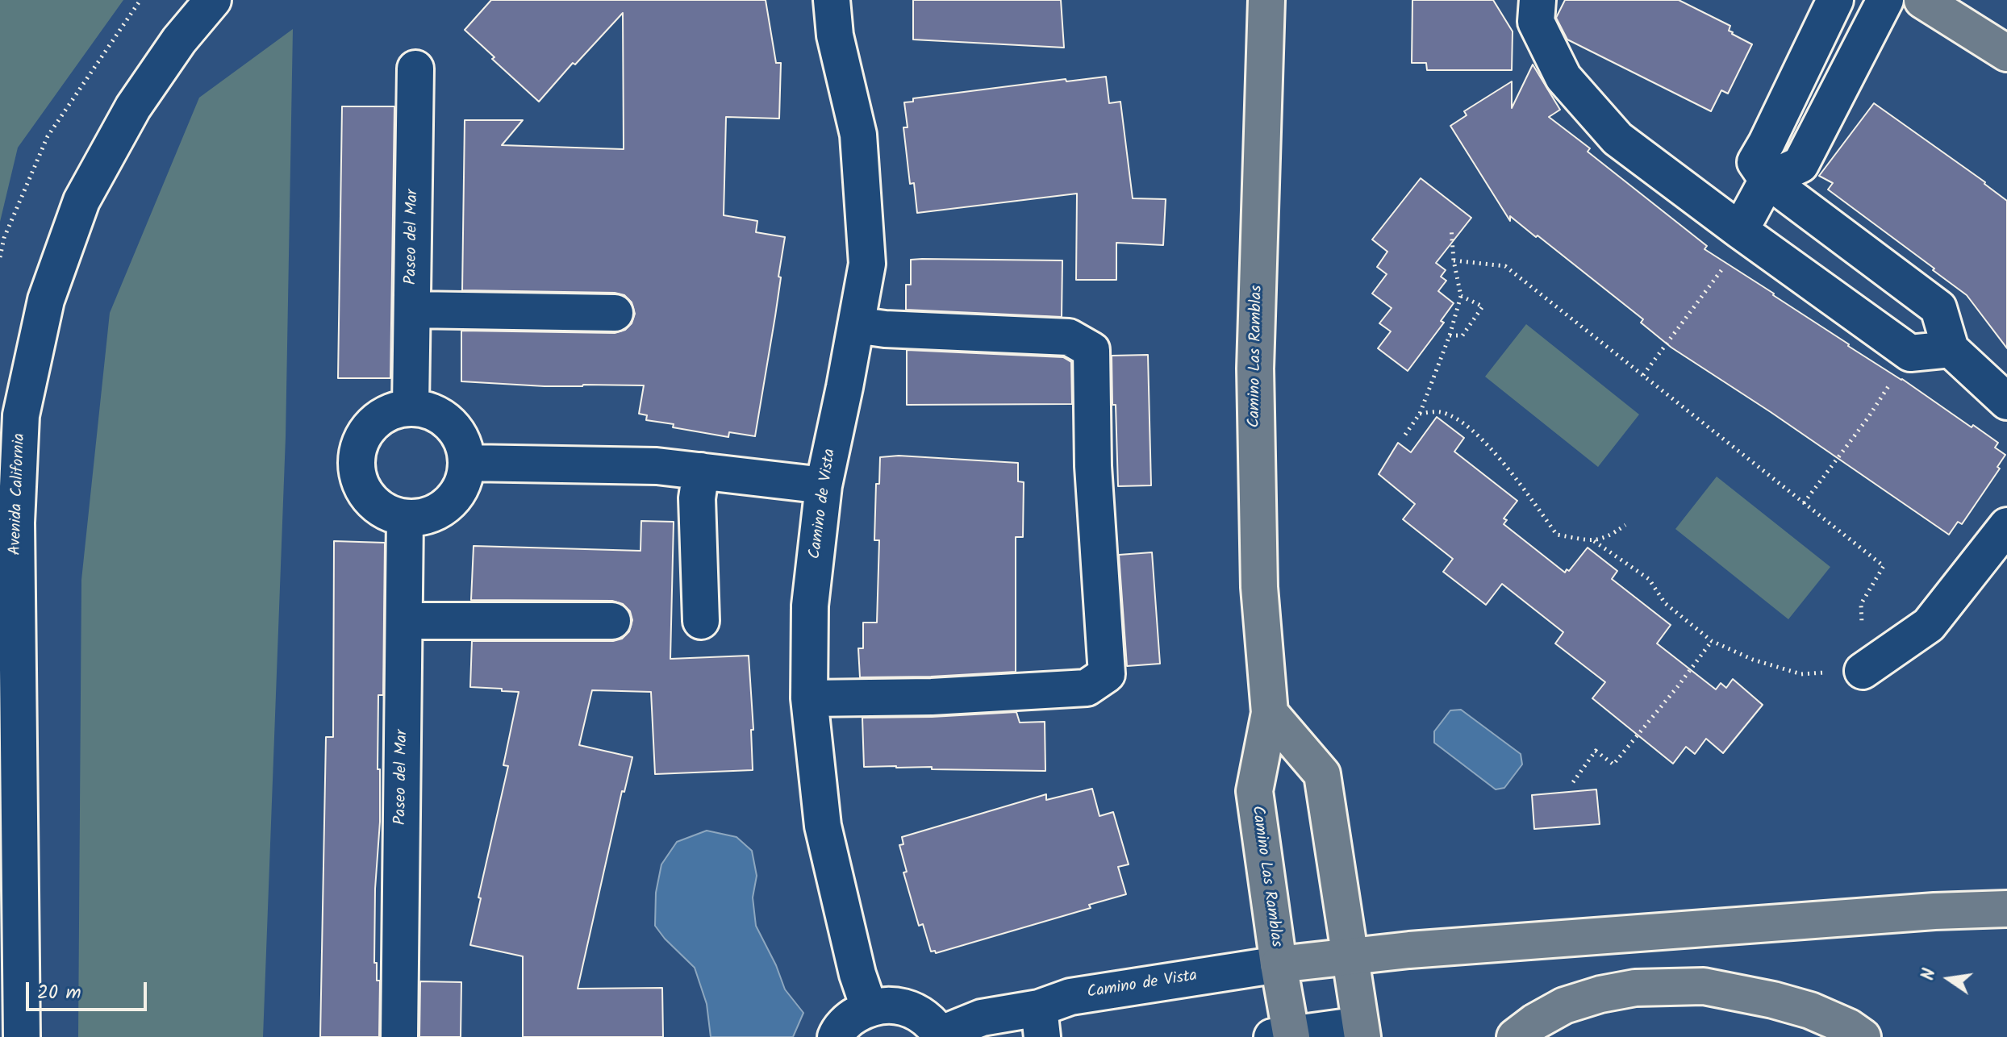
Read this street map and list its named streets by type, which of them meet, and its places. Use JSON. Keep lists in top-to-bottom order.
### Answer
{
  "streets": {
    "main road": ["Camino Las Ramblas", "Camino de Vista"],
    "street": ["Paseo del Mar", "Avenida California"]
  },
  "crossings": [
    ["Camino Las Ramblas", "Camino de Vista"]
  ],
  "scale_bar": "20 m",
  "north": "left"
}
